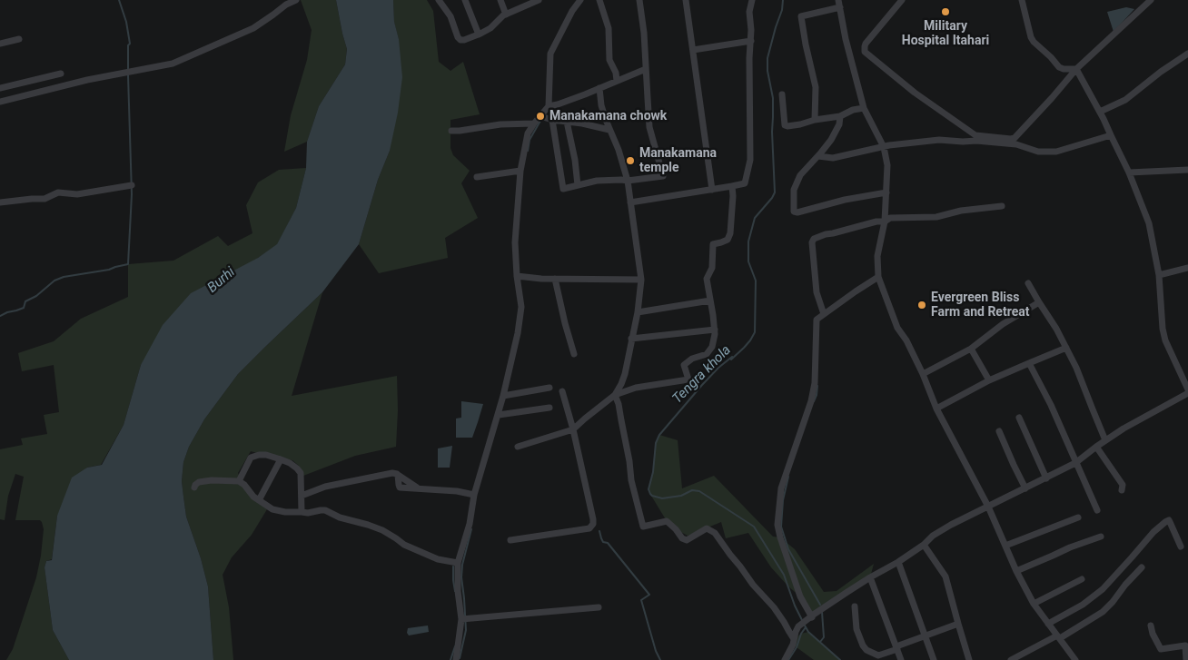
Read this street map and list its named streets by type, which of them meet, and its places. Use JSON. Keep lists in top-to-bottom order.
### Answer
{
  "water": ["Burhi", "Tengra khola"],
  "places": [
    "Military Hospital Itahari",
    "Manakamana chowk",
    "Manakamana temple",
    "Evergreen Bliss Farm and Retreat"
  ]
}
